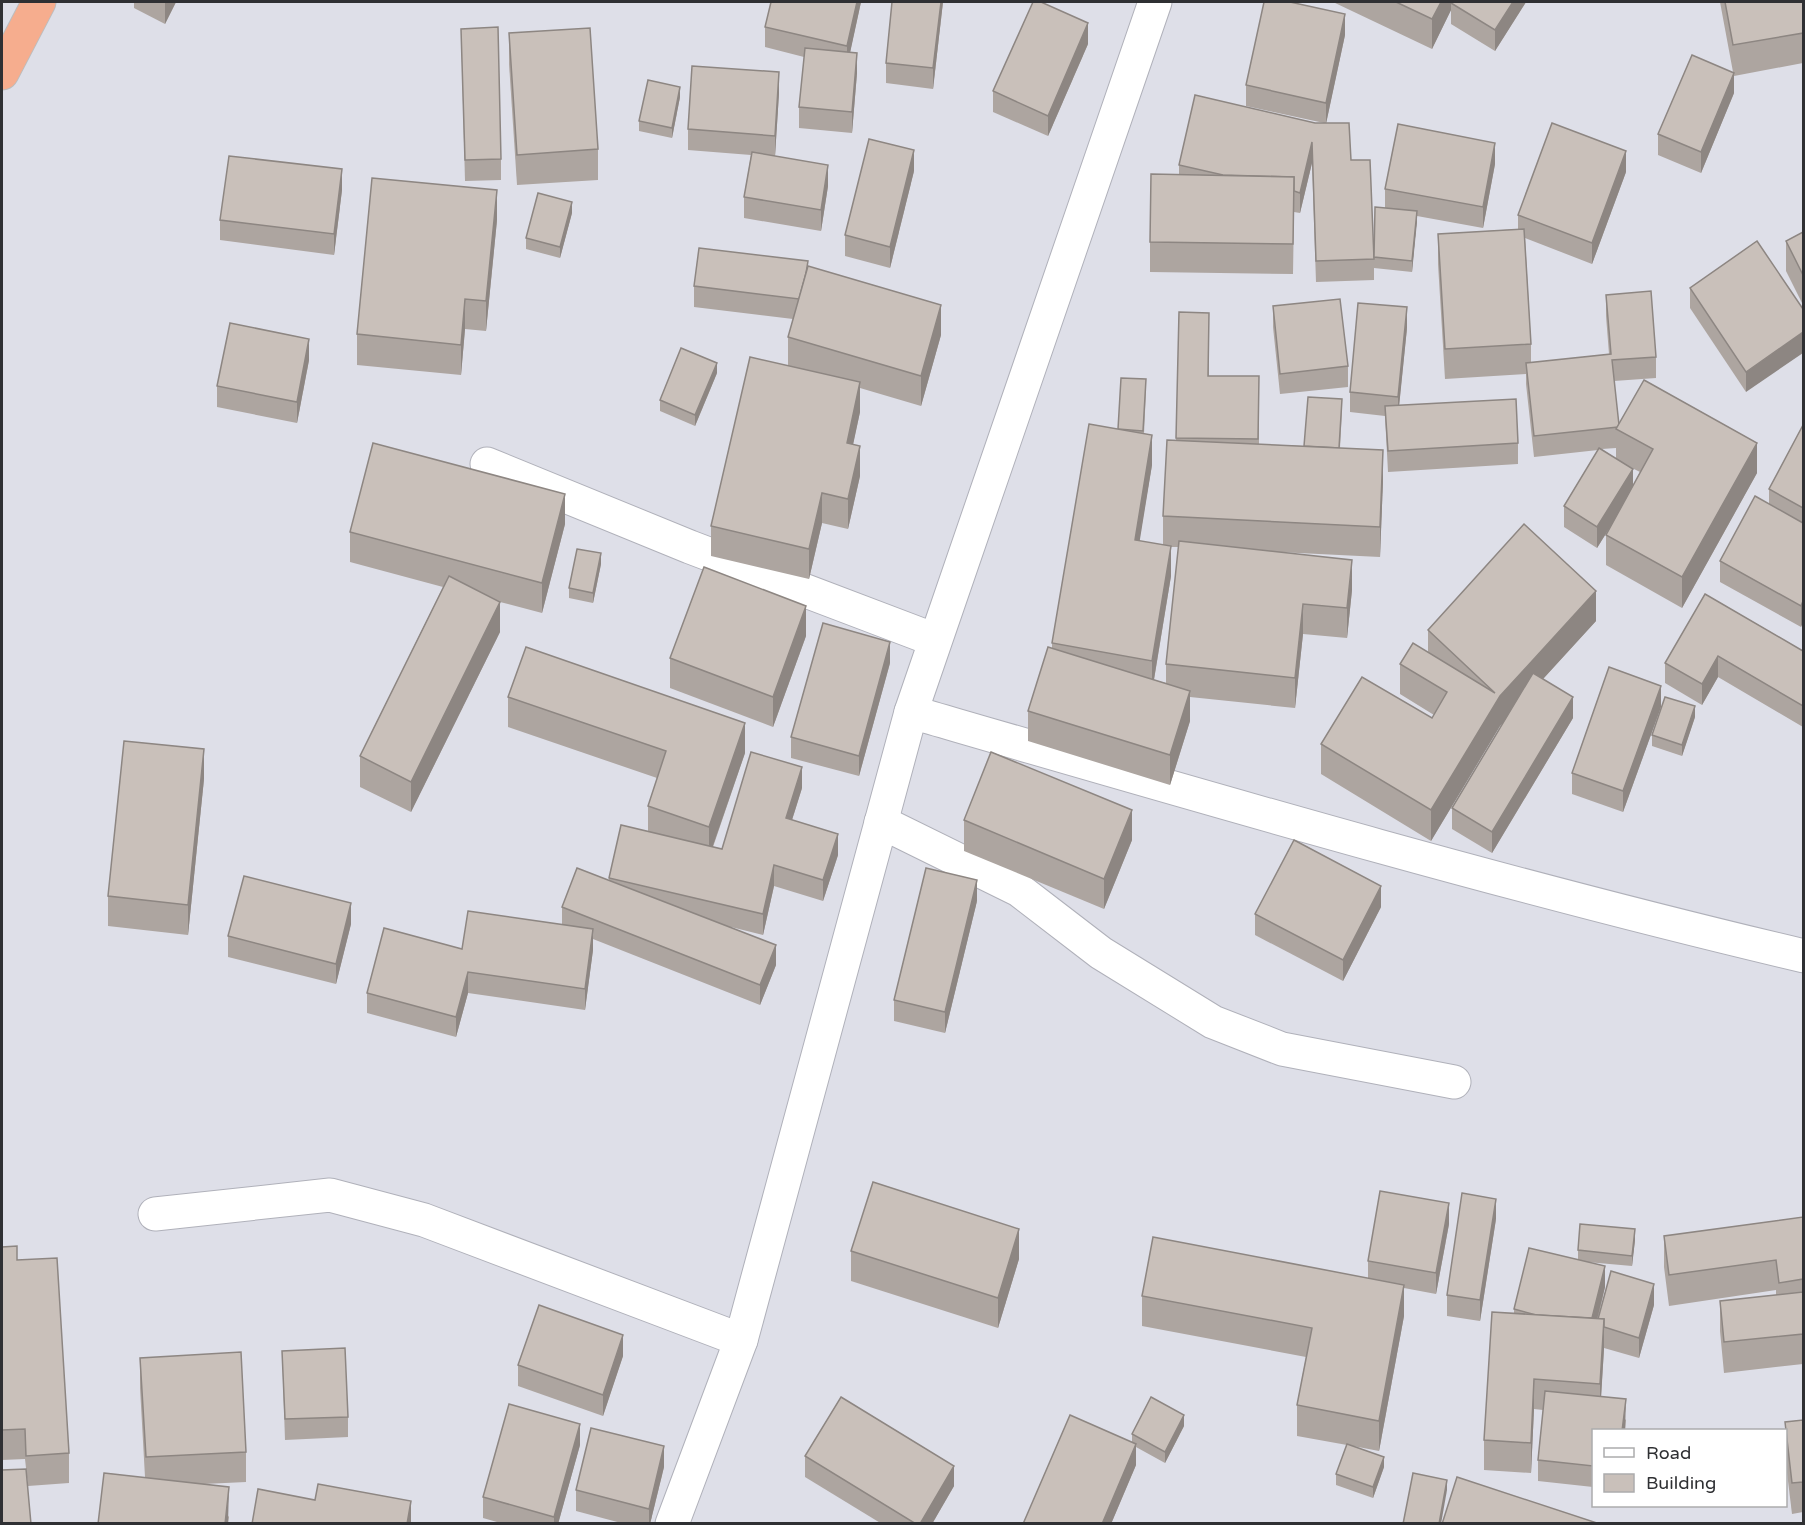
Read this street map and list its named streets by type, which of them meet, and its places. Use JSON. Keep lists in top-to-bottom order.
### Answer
{
  "legend": ["Road", "Building"]
}
